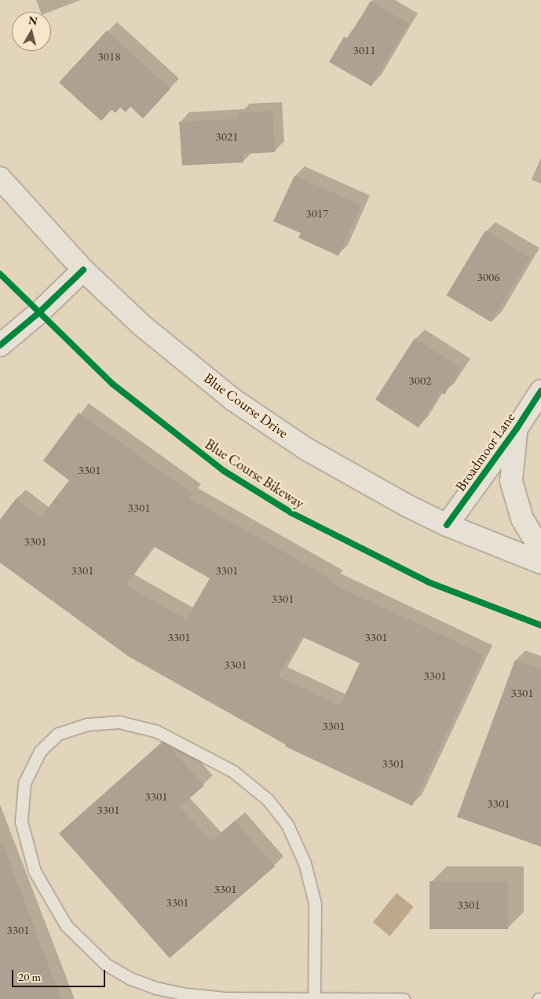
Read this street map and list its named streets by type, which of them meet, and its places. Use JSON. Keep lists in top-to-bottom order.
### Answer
{
  "streets": {
    "main road": ["Blue Course Drive", "Broadmoor Lane"],
    "cycle path": ["Blue Course Bikeway"]
  },
  "crossings": [
    ["Blue Course Drive", "Broadmoor Lane"]
  ],
  "house_numbers": [
    "3011",
    "3018",
    "3021",
    "3017",
    "3006",
    "3002",
    "3301",
    "3301",
    "3301",
    "3301",
    "3301",
    "3301",
    "3301",
    "3301",
    "3301",
    "3301",
    "3301",
    "3301",
    "3301",
    "3301",
    "3301",
    "3301",
    "3301",
    "3301",
    "3301",
    "3301"
  ],
  "scale_bar": "20 m",
  "north": "top"
}
